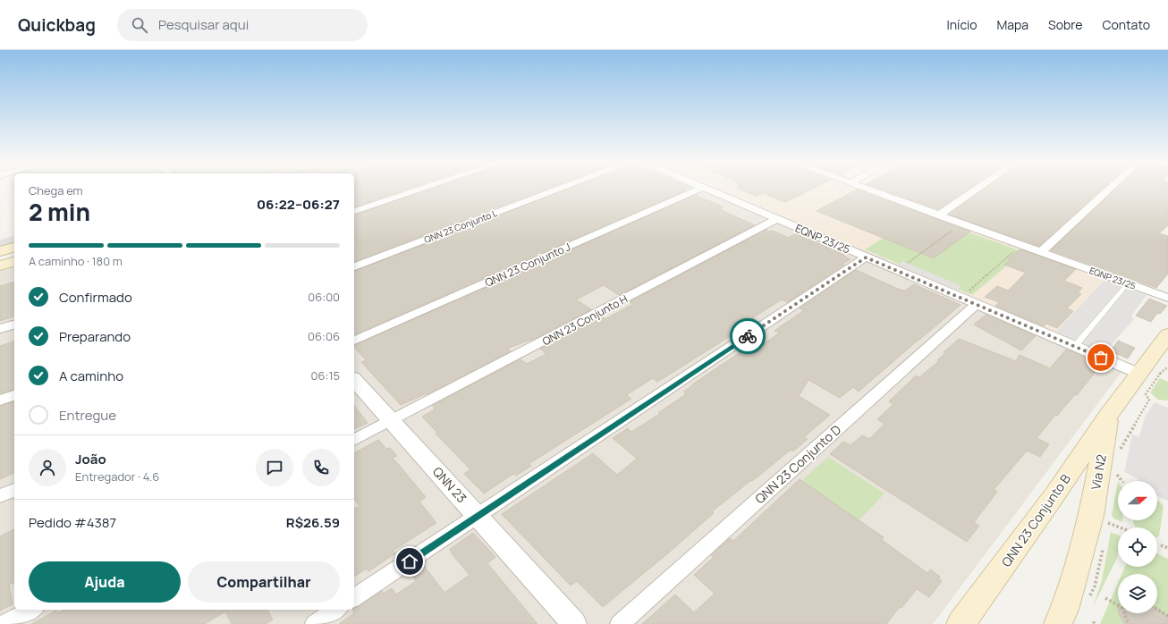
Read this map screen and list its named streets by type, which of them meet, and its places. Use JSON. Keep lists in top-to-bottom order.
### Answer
{
  "streets": {
    "main road": ["Via N2", "QNN 23 Conjunto B"],
    "street": [
      "QNN 23 Conjunto L",
      "EQNP 23/25",
      "QNN 23 Conjunto J",
      "QNN 23 Conjunto H",
      "QNN 23 Conjunto D",
      "QNN 23"
    ]
  },
  "crossings": [
    ["EQNP 23/25", "QNN 23 Conjunto H"],
    ["EQNP 23/25", "QNN 23 Conjunto D"],
    ["EQNP 23/25", "Via N2"],
    ["QNN 23 Conjunto H", "QNN 23"],
    ["Via N2", "QNN 23 Conjunto B"]
  ],
  "north": "right",
  "page": {
    "header": "Quickbag",
    "search": "Pesquisar aqui",
    "nav": [
      "Início",
      "Mapa",
      "Sobre",
      "Contato"
    ],
    "heading": ["2 min", "Chega em", "06:22–06:27"],
    "panel": [
      "João",
      "Entregador · 4.6",
      "Pedido #4387",
      "R$26.59"
    ],
    "bar": "A caminho · 180 m",
    "list": [
      ["Confirmado", "06:00"],
      ["Preparando", "06:06"],
      ["A caminho", "06:15"],
      "Entregue"
    ],
    "buttons": ["Ajuda", "Compartilhar"]
  }
}
